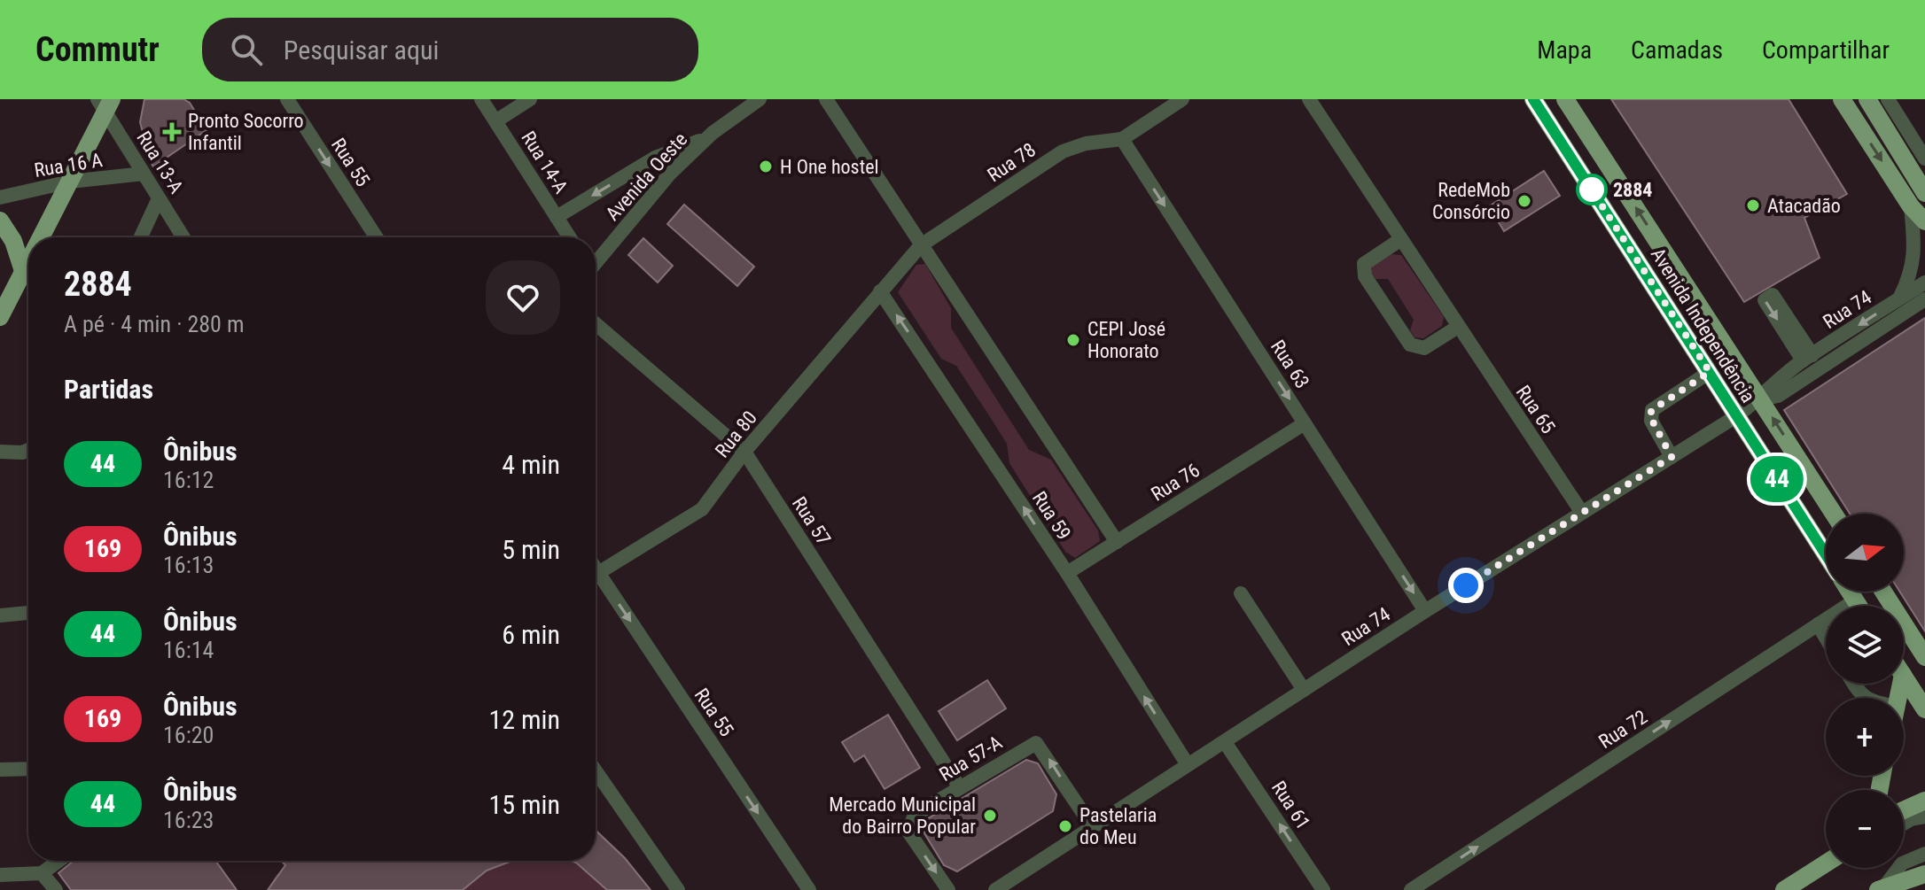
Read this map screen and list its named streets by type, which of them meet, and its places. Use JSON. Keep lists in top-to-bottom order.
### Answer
{
  "streets": {
    "main road": ["Avenida Independência"],
    "street": [
      "Rua 13-A",
      "Rua 55",
      "Rua 14-A",
      "Rua 78",
      "Rua 16 A",
      "Avenida Oeste",
      "Rua 74",
      "Rua 63",
      "Rua 65",
      "Rua 80",
      "Rua 76",
      "Rua 59",
      "Rua 57",
      "Rua 72",
      "Rua 57-A",
      "Rua 61"
    ]
  },
  "crossings": [
    ["Rua 13-A", "Rua 16 A"],
    ["Rua 55", "Rua 80"],
    ["Rua 14-A", "Avenida Oeste"],
    ["Rua 78", "Rua 63"],
    ["Rua 78", "Rua 80"],
    ["Rua 78", "Rua 59"],
    ["Rua 74", "Avenida Independência"],
    ["Rua 74", "Rua 63"],
    ["Rua 74", "Rua 65"],
    ["Rua 74", "Rua 59"],
    ["Rua 74", "Rua 57-A"],
    ["Rua 74", "Rua 61"],
    ["Rua 63", "Rua 76"],
    ["Rua 80", "Rua 59"],
    ["Rua 80", "Rua 57"],
    ["Rua 76", "Rua 59"],
    ["Rua 57", "Rua 57-A"]
  ],
  "one_way": [
    "Rua 55",
    "Rua 63",
    "Rua 72",
    "Rua 61"
  ],
  "places": {
    "health": ["Pronto Socorro Infantil"],
    "other": [
      "H One hostel",
      "2884",
      "RedeMob Consórcio",
      "Atacadão",
      "CEPI José Honorato",
      "Mercado Municipal do Bairro Popular",
      "Pastelaria do Meu"
    ]
  },
  "lines": ["bus line 44"],
  "north": "right",
  "page": {
    "header": "Commutr",
    "search": "Pesquisar aqui",
    "nav": ["Mapa", "Camadas", "Compartilhar"],
    "on_map": "44",
    "heading": [
      ["2884", "A pé · 4 min · 280 m"],
      "Partidas"
    ],
    "list": [
      {
        "mark": "44",
        "name": "Ônibus",
        "note": "16:12",
        "value": "4 min"
      },
      {
        "mark": "169",
        "name": "Ônibus",
        "note": "16:13",
        "value": "5 min"
      },
      {
        "mark": "44",
        "name": "Ônibus",
        "note": "16:14",
        "value": "6 min"
      },
      {
        "mark": "169",
        "name": "Ônibus",
        "note": "16:20",
        "value": "12 min"
      },
      {
        "mark": "44",
        "name": "Ônibus",
        "note": "16:23",
        "value": "15 min"
      }
    ],
    "map_buttons": ["+", "−"]
  }
}
